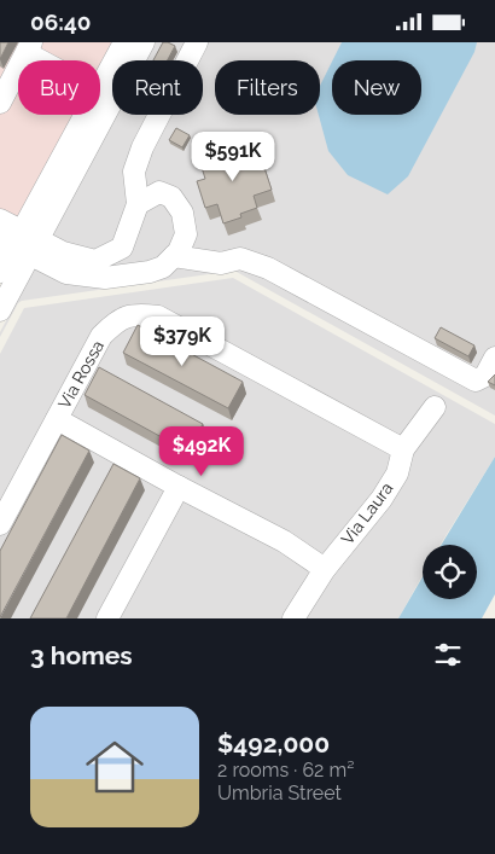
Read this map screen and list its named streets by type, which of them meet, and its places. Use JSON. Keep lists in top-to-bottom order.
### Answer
{
  "streets": {
    "street": ["Via Rossa", "Via Laura"]
  },
  "crossings": [
    ["Via Rossa", "Via Laura"]
  ],
  "page": {
    "status": "06:40",
    "chip": [
      "Buy",
      "Rent",
      "Filters",
      "New"
    ],
    "price": ["$591K", "$379K", "$492K"],
    "heading": "3 homes",
    "list": [
      {
        "name": "$492,000",
        "note": "2 rooms · 62 m² · Umbria Street"
      }
    ]
  }
}
